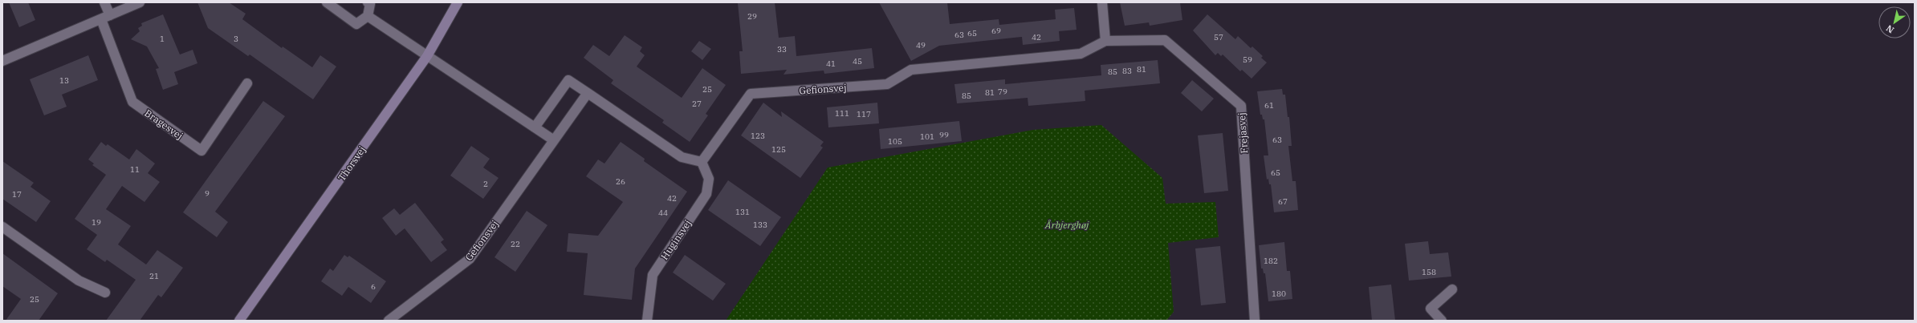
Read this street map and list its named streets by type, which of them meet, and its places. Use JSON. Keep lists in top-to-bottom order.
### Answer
{
  "streets": {
    "street": [
      "Gefionsvej",
      "Bragesvej",
      "Frejasvej",
      "Thorsvej",
      "Huginsvej"
    ]
  },
  "crossings": [
    ["Gefionsvej", "Frejasvej"],
    ["Gefionsvej", "Huginsvej"]
  ],
  "parks": ["Årbjerghøj"],
  "house_numbers": [
    "29",
    "69",
    "65",
    "63",
    "42",
    "57",
    "1",
    "3",
    "49",
    "33",
    "59",
    "45",
    "41",
    "81",
    "83",
    "85",
    "13",
    "25",
    "79",
    "81",
    "85",
    "27",
    "61",
    "111",
    "117",
    "99",
    "123",
    "101",
    "63",
    "105",
    "125",
    "11",
    "65",
    "26",
    "2",
    "9",
    "17",
    "42",
    "67",
    "131",
    "44",
    "19",
    "133",
    "22",
    "182",
    "158",
    "21",
    "6",
    "180",
    "25"
  ],
  "north": "bottom left"
}
